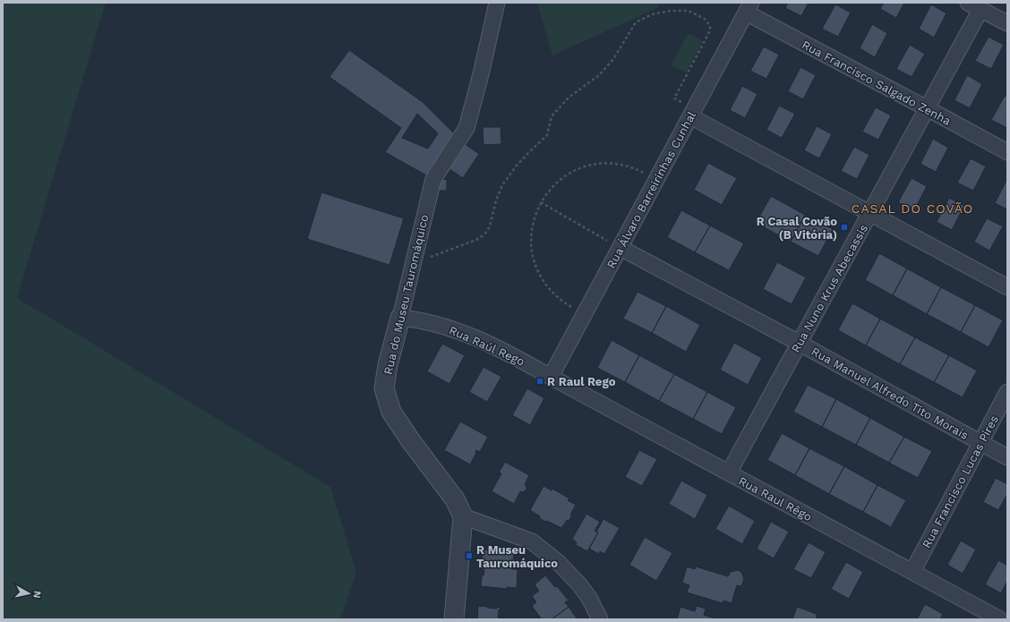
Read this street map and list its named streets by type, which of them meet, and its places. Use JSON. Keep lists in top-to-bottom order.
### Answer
{
  "streets": {
    "street": [
      "Rua Francisco Salgado Zenha",
      "Rua Álvaro Barreirinhas Cunhal",
      "Rua Nuno Krus Abecassis",
      "Rua do Museu Tauromáquico",
      "Rua Raúl Rego",
      "Rua Manuel Alfredo Tito Morais",
      "Rua Francisco Lucas Pires",
      "Rua Raul Rêgo"
    ]
  },
  "crossings": [
    ["Rua Francisco Salgado Zenha", "Rua Álvaro Barreirinhas Cunhal"],
    ["Rua Francisco Salgado Zenha", "Rua Nuno Krus Abecassis"],
    ["Rua Álvaro Barreirinhas Cunhal", "Rua Raúl Rego"],
    ["Rua Álvaro Barreirinhas Cunhal", "Rua Manuel Alfredo Tito Morais"],
    ["Rua Álvaro Barreirinhas Cunhal", "Rua Raul Rêgo"],
    ["Rua Nuno Krus Abecassis", "Rua Manuel Alfredo Tito Morais"],
    ["Rua Nuno Krus Abecassis", "Rua Raul Rêgo"],
    ["Rua do Museu Tauromáquico", "Rua Raúl Rego"],
    ["Rua Raúl Rego", "Rua Raul Rêgo"],
    ["Rua Manuel Alfredo Tito Morais", "Rua Francisco Lucas Pires"],
    ["Rua Francisco Lucas Pires", "Rua Raul Rêgo"]
  ],
  "districts": ["CASAL DO COVÃO"],
  "places": {
    "transit": ["R Casal Covão (B Vitória)", "R Raul Rego", "R Museu Tauromáquico"]
  },
  "north": "right"
}
